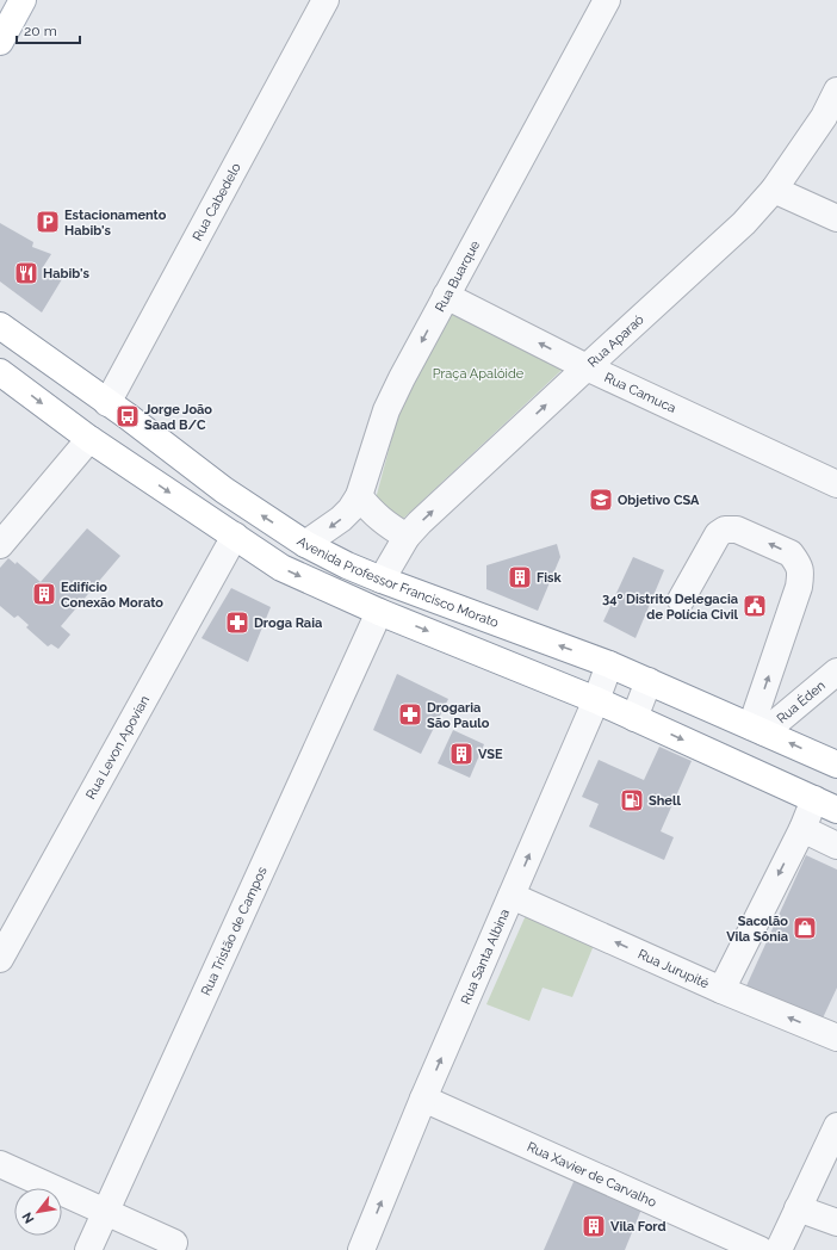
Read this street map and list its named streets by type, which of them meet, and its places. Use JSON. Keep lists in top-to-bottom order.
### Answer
{
  "streets": {
    "main road": ["Avenida Professor Francisco Morato"],
    "street": [
      "Rua Cabedelo",
      "Rua Buarque",
      "Rua Aparaó",
      "Rua Camuca",
      "Rua Éden",
      "Rua Levon Apovian",
      "Rua Tristão de Campos",
      "Rua Santa Albina",
      "Rua Jurupité",
      "Rua Xavier de Carvalho"
    ]
  },
  "crossings": [
    ["Rua Cabedelo", "Avenida Professor Francisco Morato"],
    ["Rua Buarque", "Rua Camuca"],
    ["Rua Buarque", "Avenida Professor Francisco Morato"],
    ["Rua Aparaó", "Rua Camuca"],
    ["Rua Aparaó", "Avenida Professor Francisco Morato"],
    ["Avenida Professor Francisco Morato", "Rua Éden"],
    ["Avenida Professor Francisco Morato", "Rua Santa Albina"],
    ["Rua Santa Albina", "Rua Jurupité"],
    ["Rua Santa Albina", "Rua Xavier de Carvalho"]
  ],
  "one_way": [
    "Rua Buarque",
    "Rua Aparaó",
    "Rua Santa Albina",
    "Rua Jurupité"
  ],
  "parks": ["Praça Apalóide"],
  "places": {
    "parking": ["Estacionamento Habib's"],
    "restaurant": ["Habib's"],
    "bus stop": ["Jorge João Saad B/C"],
    "school or university": ["Objetivo CSA"],
    "building": [
      "Fisk",
      "Edifício Conexão Morato",
      "VSE",
      "Vila Ford"
    ],
    "public building": ["34º Distrito Delegacia de Polícia Civil"],
    "pharmacy": ["Droga Raia", "Drogaria São Paulo"],
    "fuel station": ["Shell"],
    "shop": ["Sacolão Vila Sônia"]
  },
  "scale_bar": "20 m",
  "north": "bottom left"
}
